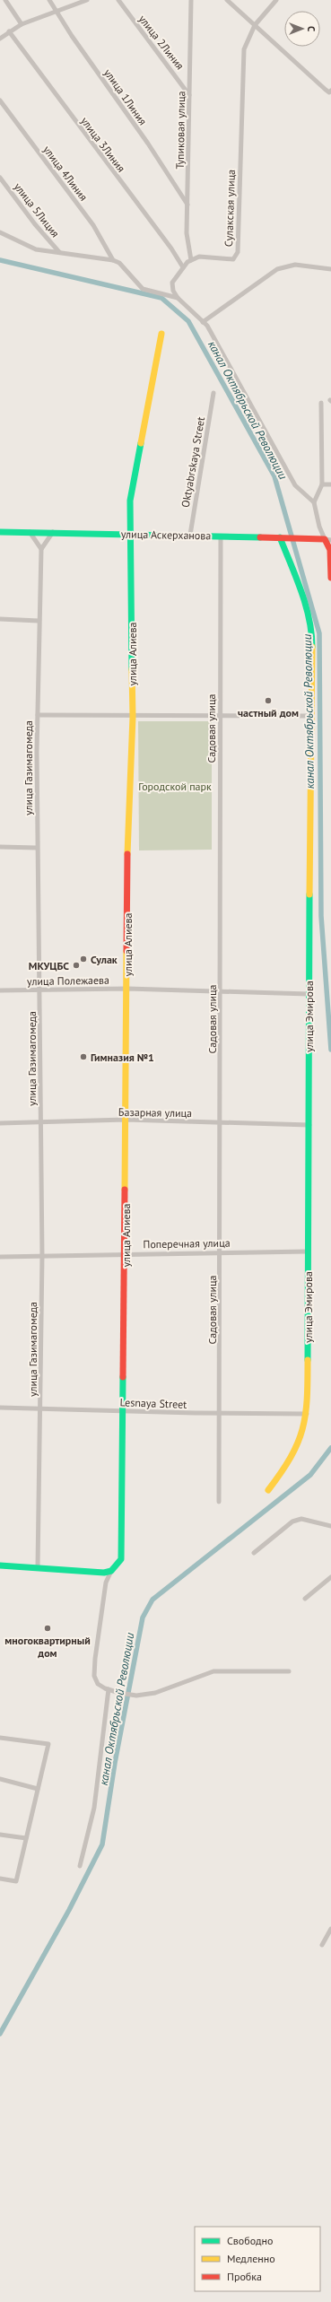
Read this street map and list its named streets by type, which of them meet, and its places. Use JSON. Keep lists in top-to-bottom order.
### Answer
{
  "streets": {
    "street": [
      "улица 2Линия",
      "улица 1Линия",
      "Тупиковая улица",
      "улица 3Линия",
      "улица 4Линия",
      "Сулакская улица",
      "улица 5Лиция",
      "Oktyabrskaya Street",
      "улица Аскерханова",
      "улица Алиева",
      "Садовая улица",
      "улица Газимагомеда",
      "улица Полежаева",
      "улица Эмирова",
      "Базарная улица",
      "Поперечная улица",
      "Lesnaya Street"
    ]
  },
  "crossings": [
    ["улица 2Линия", "Тупиковая улица"],
    ["улица 1Линия", "Тупиковая улица"],
    ["Тупиковая улица", "Сулакская улица"],
    ["Oktyabrskaya Street", "улица Аскерханова"],
    ["улица Аскерханова", "улица Алиева"],
    ["улица Аскерханова", "Садовая улица"],
    ["улица Аскерханова", "улица Эмирова"],
    ["улица Алиева", "улица Полежаева"],
    ["улица Алиева", "Базарная улица"],
    ["улица Алиева", "Поперечная улица"],
    ["улица Алиева", "Lesnaya Street"],
    ["Садовая улица", "улица Полежаева"],
    ["Садовая улица", "Базарная улица"],
    ["Садовая улица", "Поперечная улица"],
    ["Садовая улица", "Lesnaya Street"],
    ["улица Газимагомеда", "улица Полежаева"],
    ["улица Газимагомеда", "Базарная улица"],
    ["улица Газимагомеда", "Поперечная улица"],
    ["улица Газимагомеда", "Lesnaya Street"],
    ["улица Полежаева", "улица Эмирова"],
    ["улица Эмирова", "Базарная улица"],
    ["улица Эмирова", "Поперечная улица"],
    ["улица Эмирова", "Lesnaya Street"]
  ],
  "water": ["канал Октябрьской Революции"],
  "parks": ["Городской парк"],
  "places": [
    "частный дом",
    "Сулак",
    "МКУЦБС",
    "Гимназия №1",
    "многоквартирный дом"
  ],
  "legend": ["Свободно", "Медленно", "Пробка"],
  "north": "right"
}
